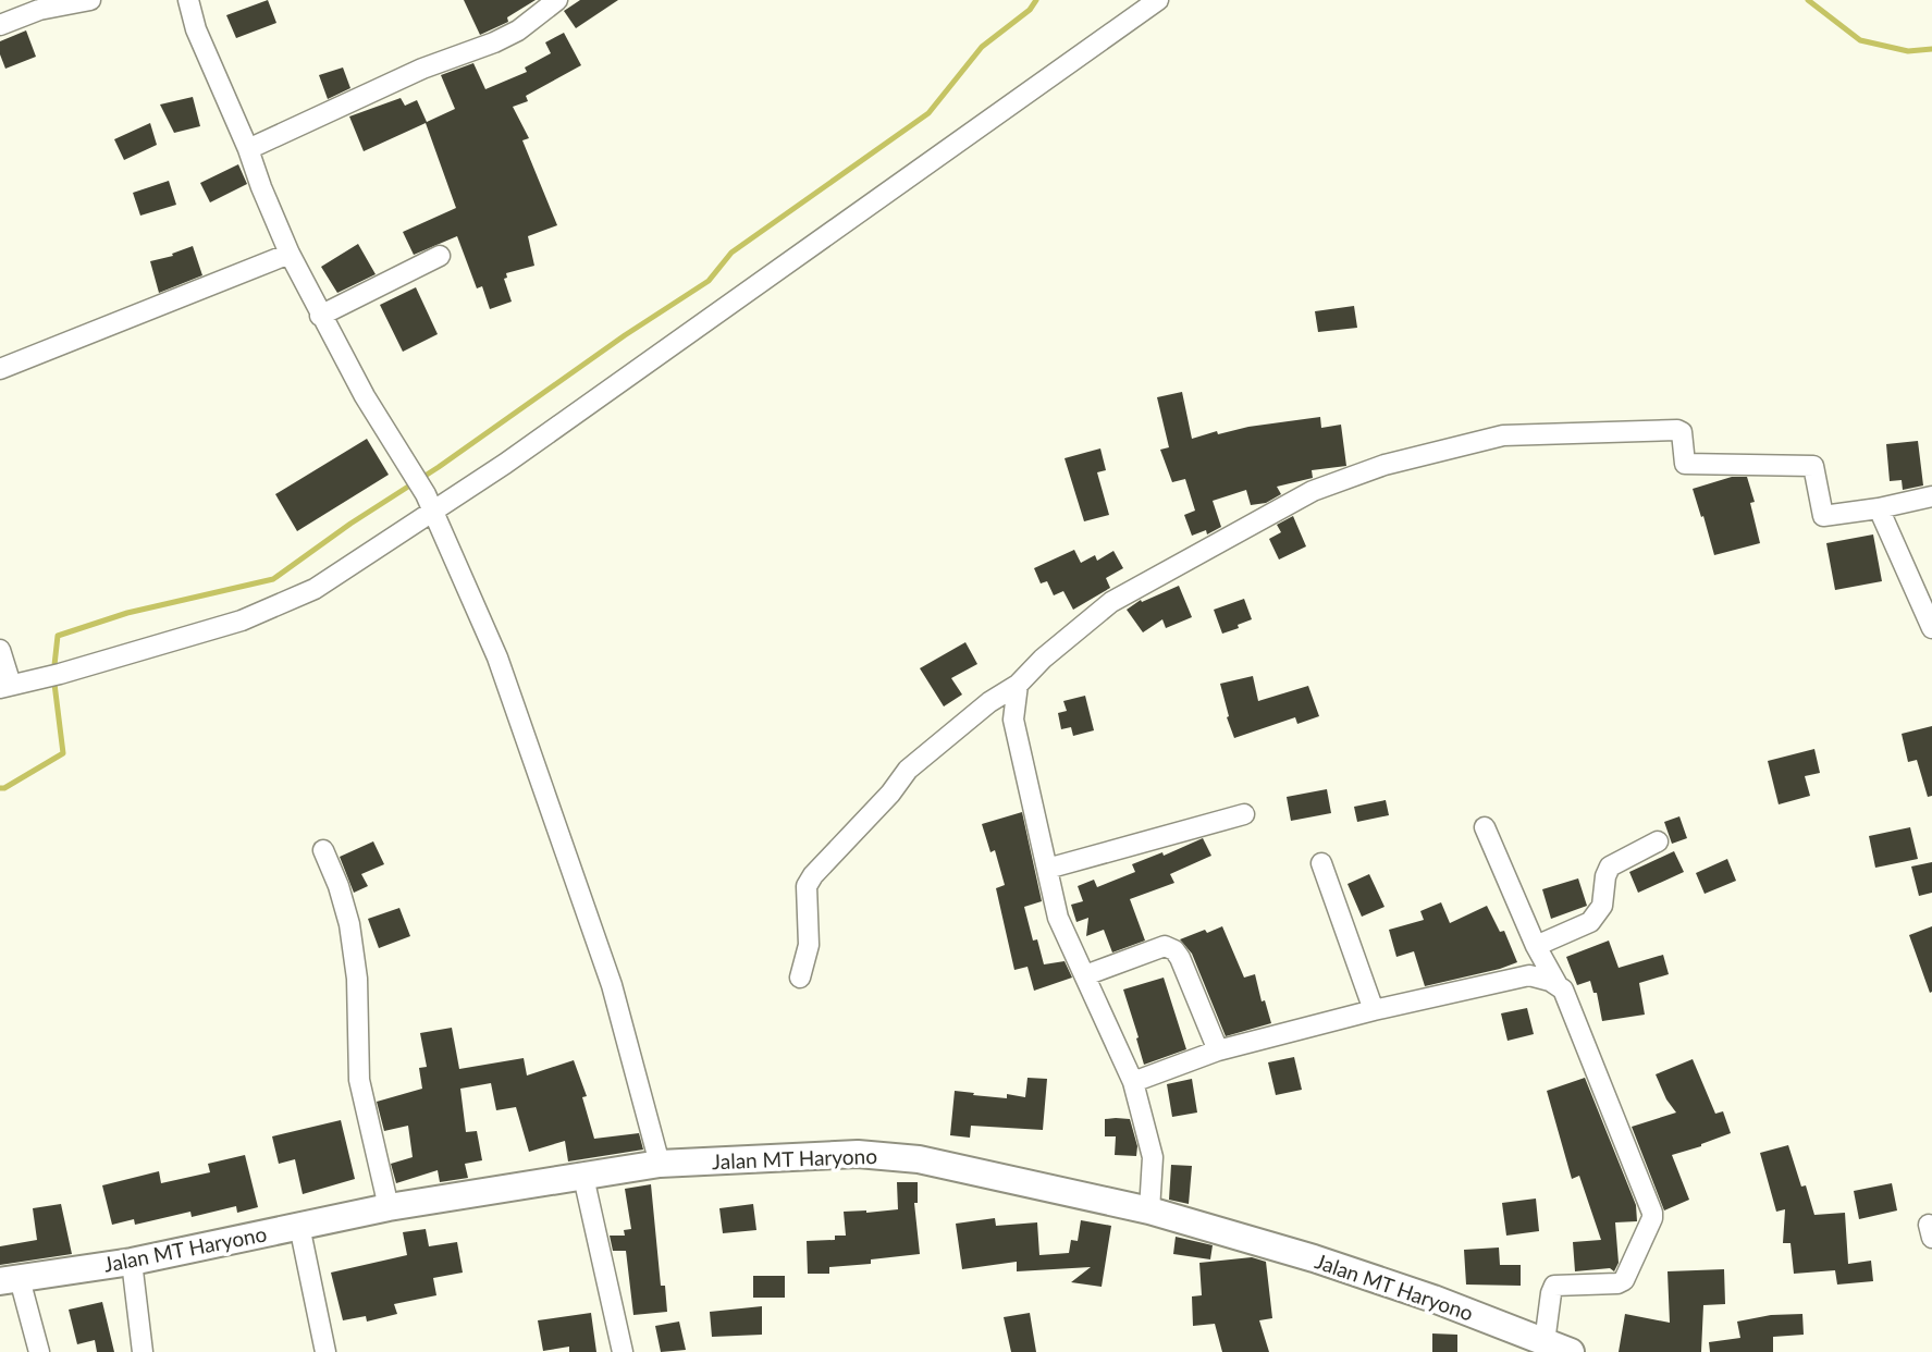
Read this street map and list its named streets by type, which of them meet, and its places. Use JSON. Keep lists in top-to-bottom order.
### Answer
{
  "streets": {
    "main road": ["Jalan MT Haryono"]
  }
}
